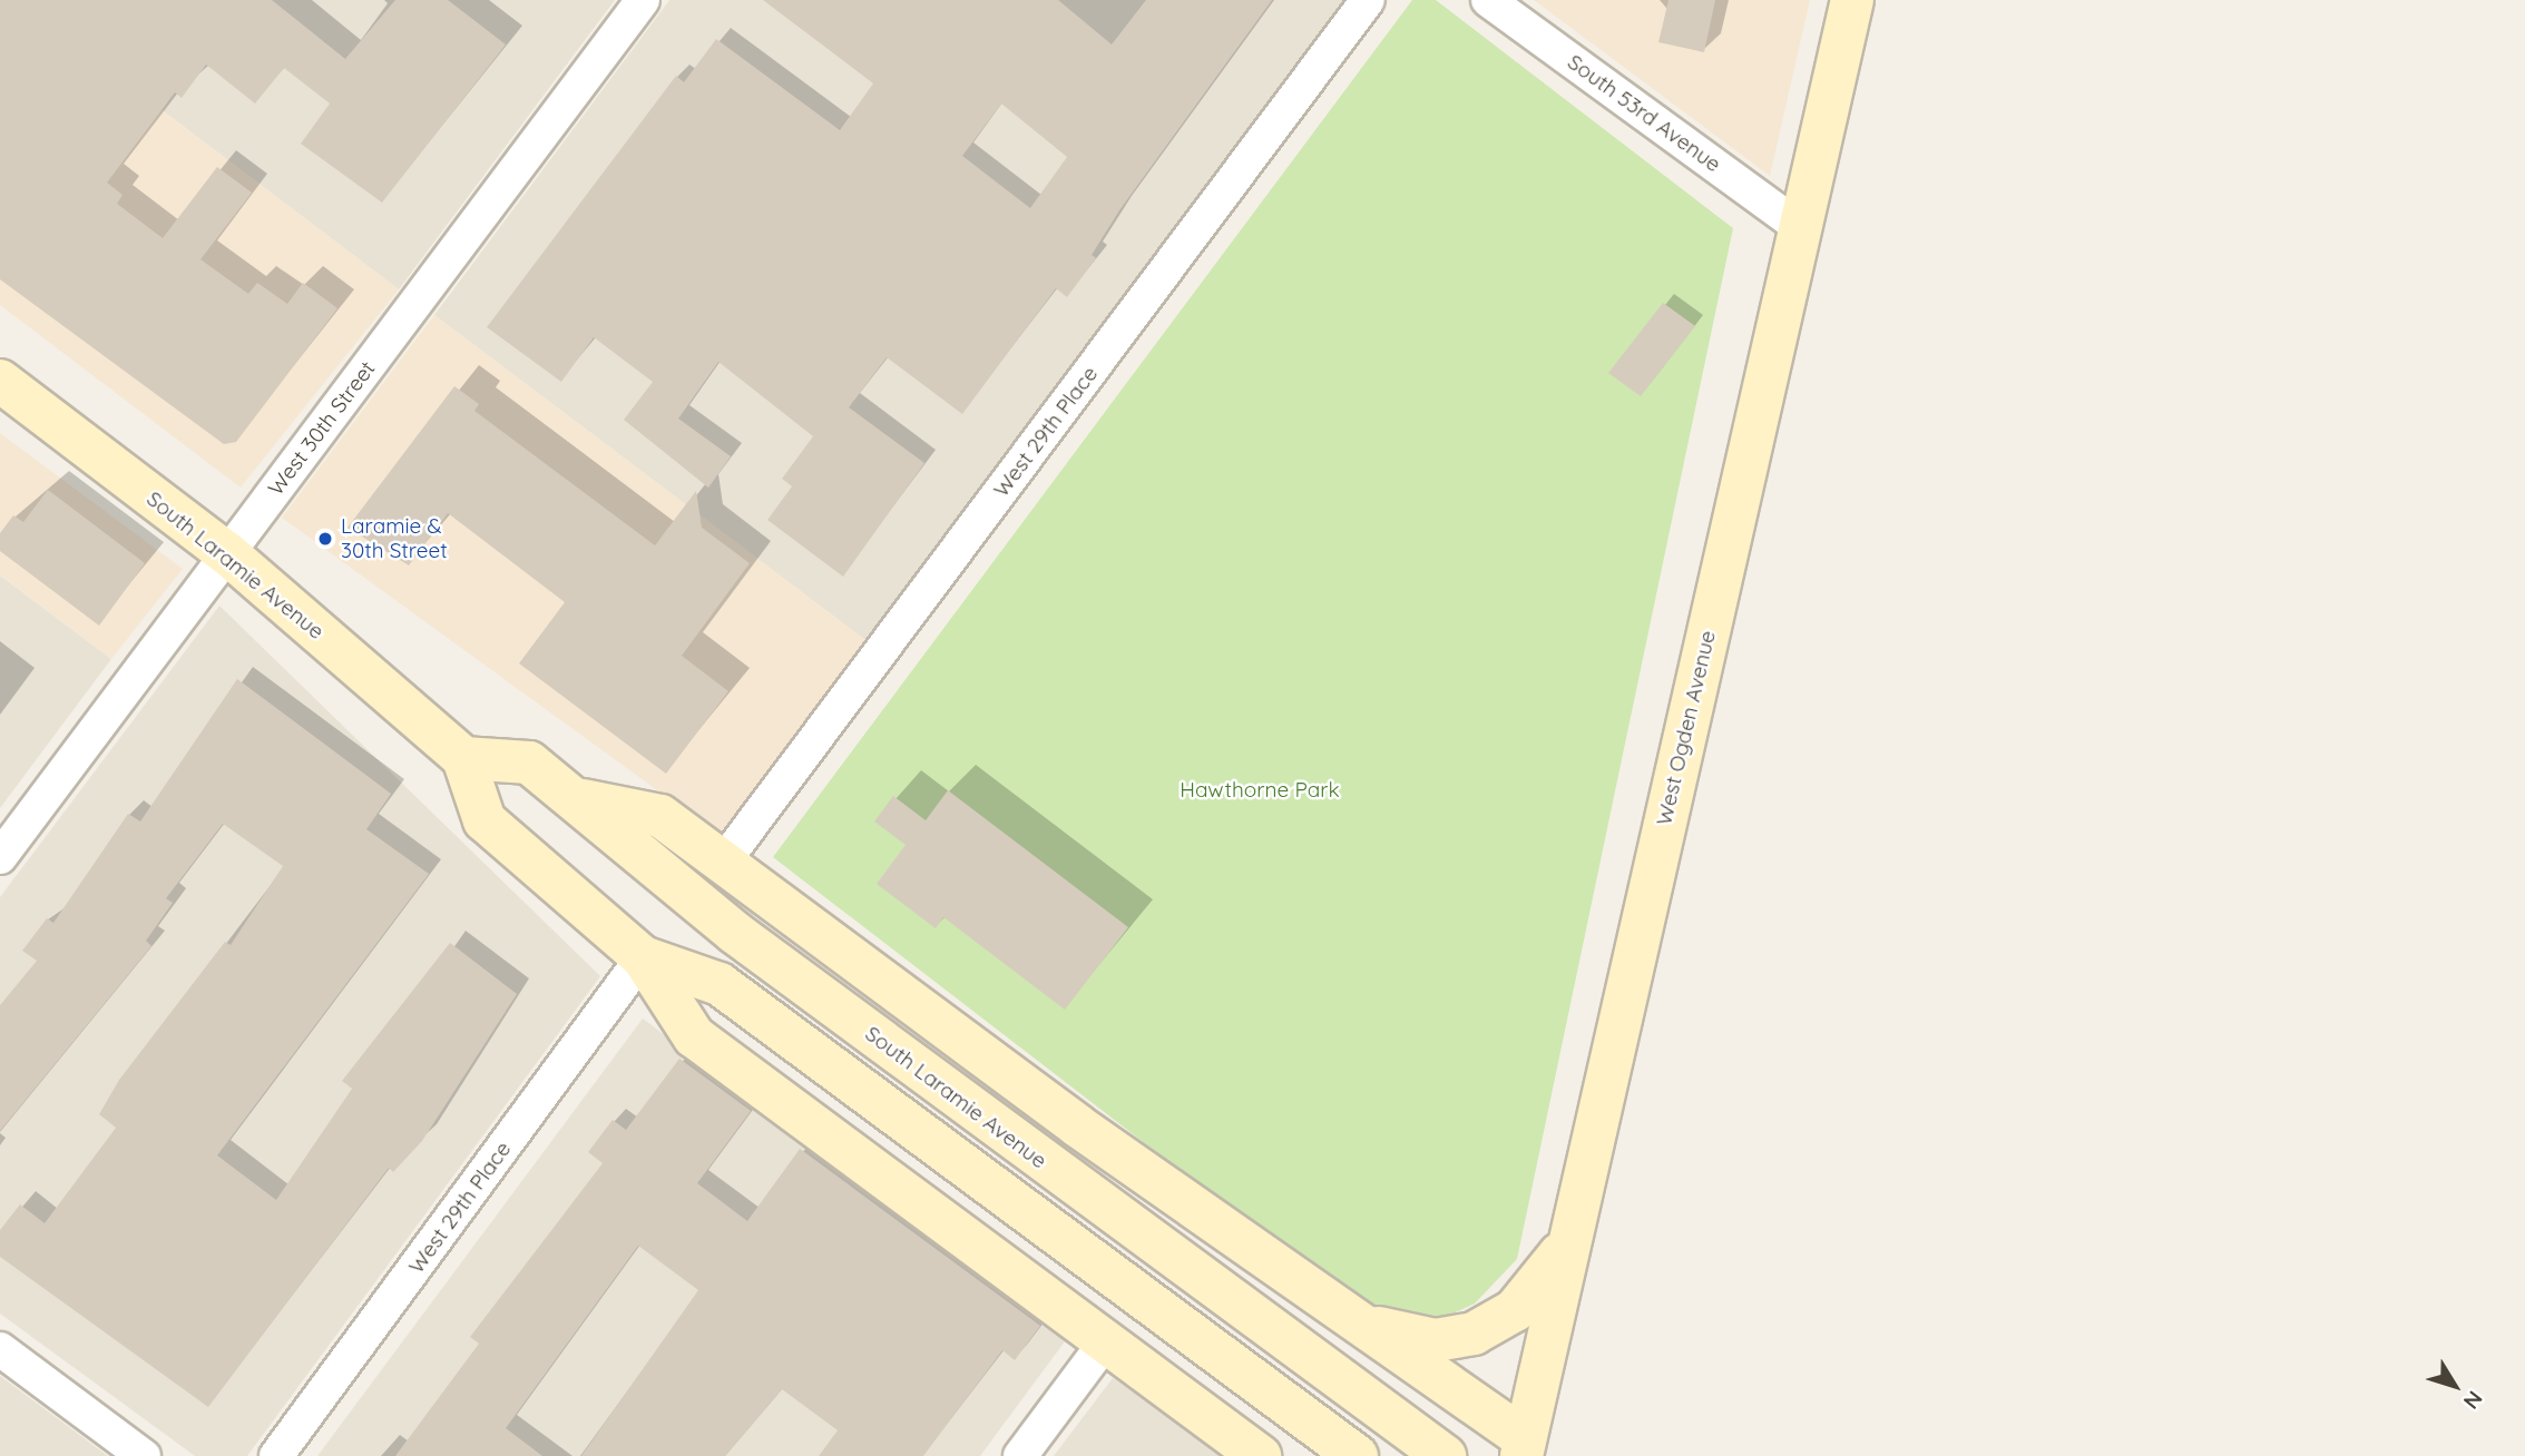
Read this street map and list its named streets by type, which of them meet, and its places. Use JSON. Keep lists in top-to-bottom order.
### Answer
{
  "streets": {
    "main road": ["South Laramie Avenue", "West Ogden Avenue"],
    "street": ["South 53rd Avenue", "West 30th Street", "West 29th Place"]
  },
  "crossings": [
    ["South 53rd Avenue", "West Ogden Avenue"],
    ["West 30th Street", "South Laramie Avenue"]
  ],
  "parks": ["Hawthorne Park"],
  "places": ["Laramie & 30th Street"],
  "north": "bottom right"
}
